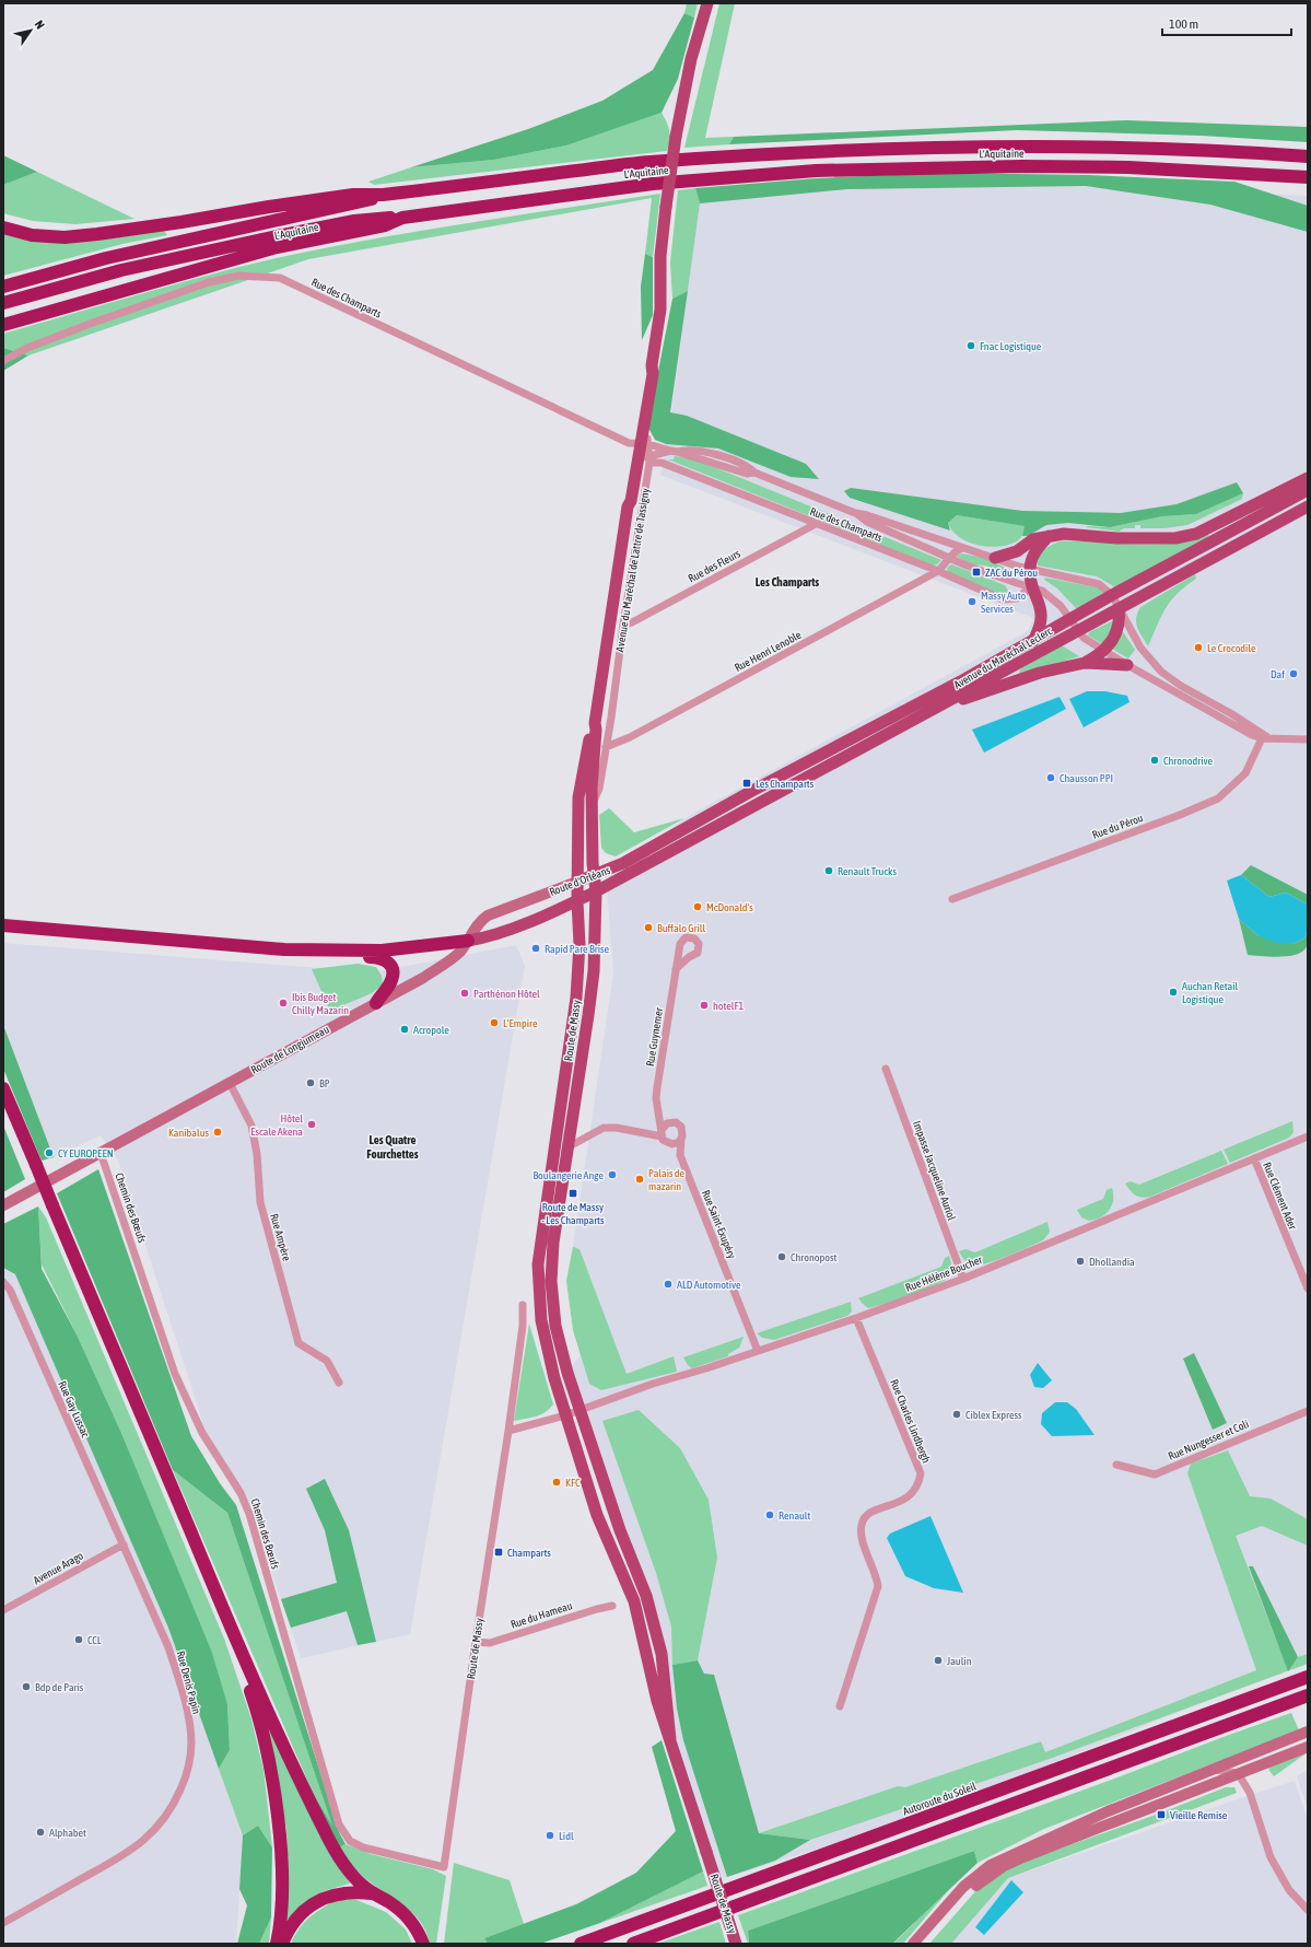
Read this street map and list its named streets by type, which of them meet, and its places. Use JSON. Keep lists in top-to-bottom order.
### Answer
{
  "streets": {
    "highway": ["L'Aquitaine", "Autoroute du Soleil"],
    "main road": [
      "Avenue du Maréchal de Lattre de Tassigny",
      "Avenue du Maréchal Leclerc",
      "Route d'Orléans",
      "Route de Massy",
      "Route de Longjumeau"
    ],
    "street": [
      "Rue des Champarts",
      "Rue des Fleurs",
      "Rue Henri Lenoble",
      "Rue du Pérou",
      "Rue Guynemer",
      "Impasse Jacqueline Auriol",
      "Rue Clément Ader",
      "Chemin des Bœufs",
      "Rue Saint-Exupéry",
      "Rue Ampère",
      "Rue Hélène Boucher",
      "Rue Gay Lussac",
      "Rue Charles Lindbergh",
      "Rue Nungesser et Coli",
      "Avenue Arago",
      "Rue du Hameau",
      "Rue Denis Papin"
    ]
  },
  "crossings": [
    ["Rue des Champarts", "Rue des Fleurs"],
    ["Rue des Champarts", "Avenue du Maréchal de Lattre de Tassigny"],
    ["Rue des Champarts", "Rue Henri Lenoble"],
    ["Rue des Champarts", "Avenue du Maréchal Leclerc"],
    ["Rue des Fleurs", "Avenue du Maréchal de Lattre de Tassigny"],
    ["Avenue du Maréchal de Lattre de Tassigny", "Route de Massy"],
    ["Rue Henri Lenoble", "Route de Massy"],
    ["Avenue du Maréchal Leclerc", "Route d'Orléans"],
    ["Route d'Orléans", "Route de Massy"],
    ["Route d'Orléans", "Route de Longjumeau"],
    ["Route de Massy", "Chemin des Bœufs"],
    ["Route de Massy", "Rue Hélène Boucher"],
    ["Route de Massy", "Rue du Hameau"],
    ["Rue Guynemer", "Rue Saint-Exupéry"],
    ["Route de Longjumeau", "Chemin des Bœufs"],
    ["Route de Longjumeau", "Rue Ampère"],
    ["Impasse Jacqueline Auriol", "Rue Hélène Boucher"],
    ["Rue Clément Ader", "Rue Hélène Boucher"],
    ["Rue Saint-Exupéry", "Rue Hélène Boucher"],
    ["Rue Hélène Boucher", "Rue Charles Lindbergh"],
    ["Rue Gay Lussac", "Avenue Arago"],
    ["Rue Gay Lussac", "Rue Denis Papin"],
    ["Avenue Arago", "Rue Denis Papin"]
  ],
  "districts": ["Les Champarts", "Les Quatre Fourchettes"],
  "places": {
    "other": [
      "Fnac Logistique",
      "Massy Auto Services",
      "Le Crocodile",
      "Daf",
      "Chronodrive",
      "Chausson PPI",
      "Renault Trucks",
      "McDonald's",
      "Buffalo Grill",
      "Rapid Pare Brise",
      "Auchan Retail Logistique",
      "Parthénon Hôtel",
      "Ibis Budget Chilly Mazarin",
      "hotelF1",
      "L’Empire",
      "Acropole",
      "BP",
      "Hôtel Escale Akena",
      "Kanibalus",
      "CY EUROPEEN",
      "Boulangerie Ange",
      "Palais de mazarin",
      "Chronopost",
      "Dhollandia",
      "ALD Automotive",
      "Ciblex Express",
      "KFC",
      "Renault",
      "CCL",
      "Jaulin",
      "Bdp de Paris",
      "Alphabet",
      "Lidl"
    ],
    "transit": [
      "ZAC du Pérou",
      "Les Champarts",
      "Route de Massy - Les Champarts",
      "Champarts",
      "Vieille Remise"
    ]
  },
  "scale_bar": "100 m",
  "north": "top right"
}
